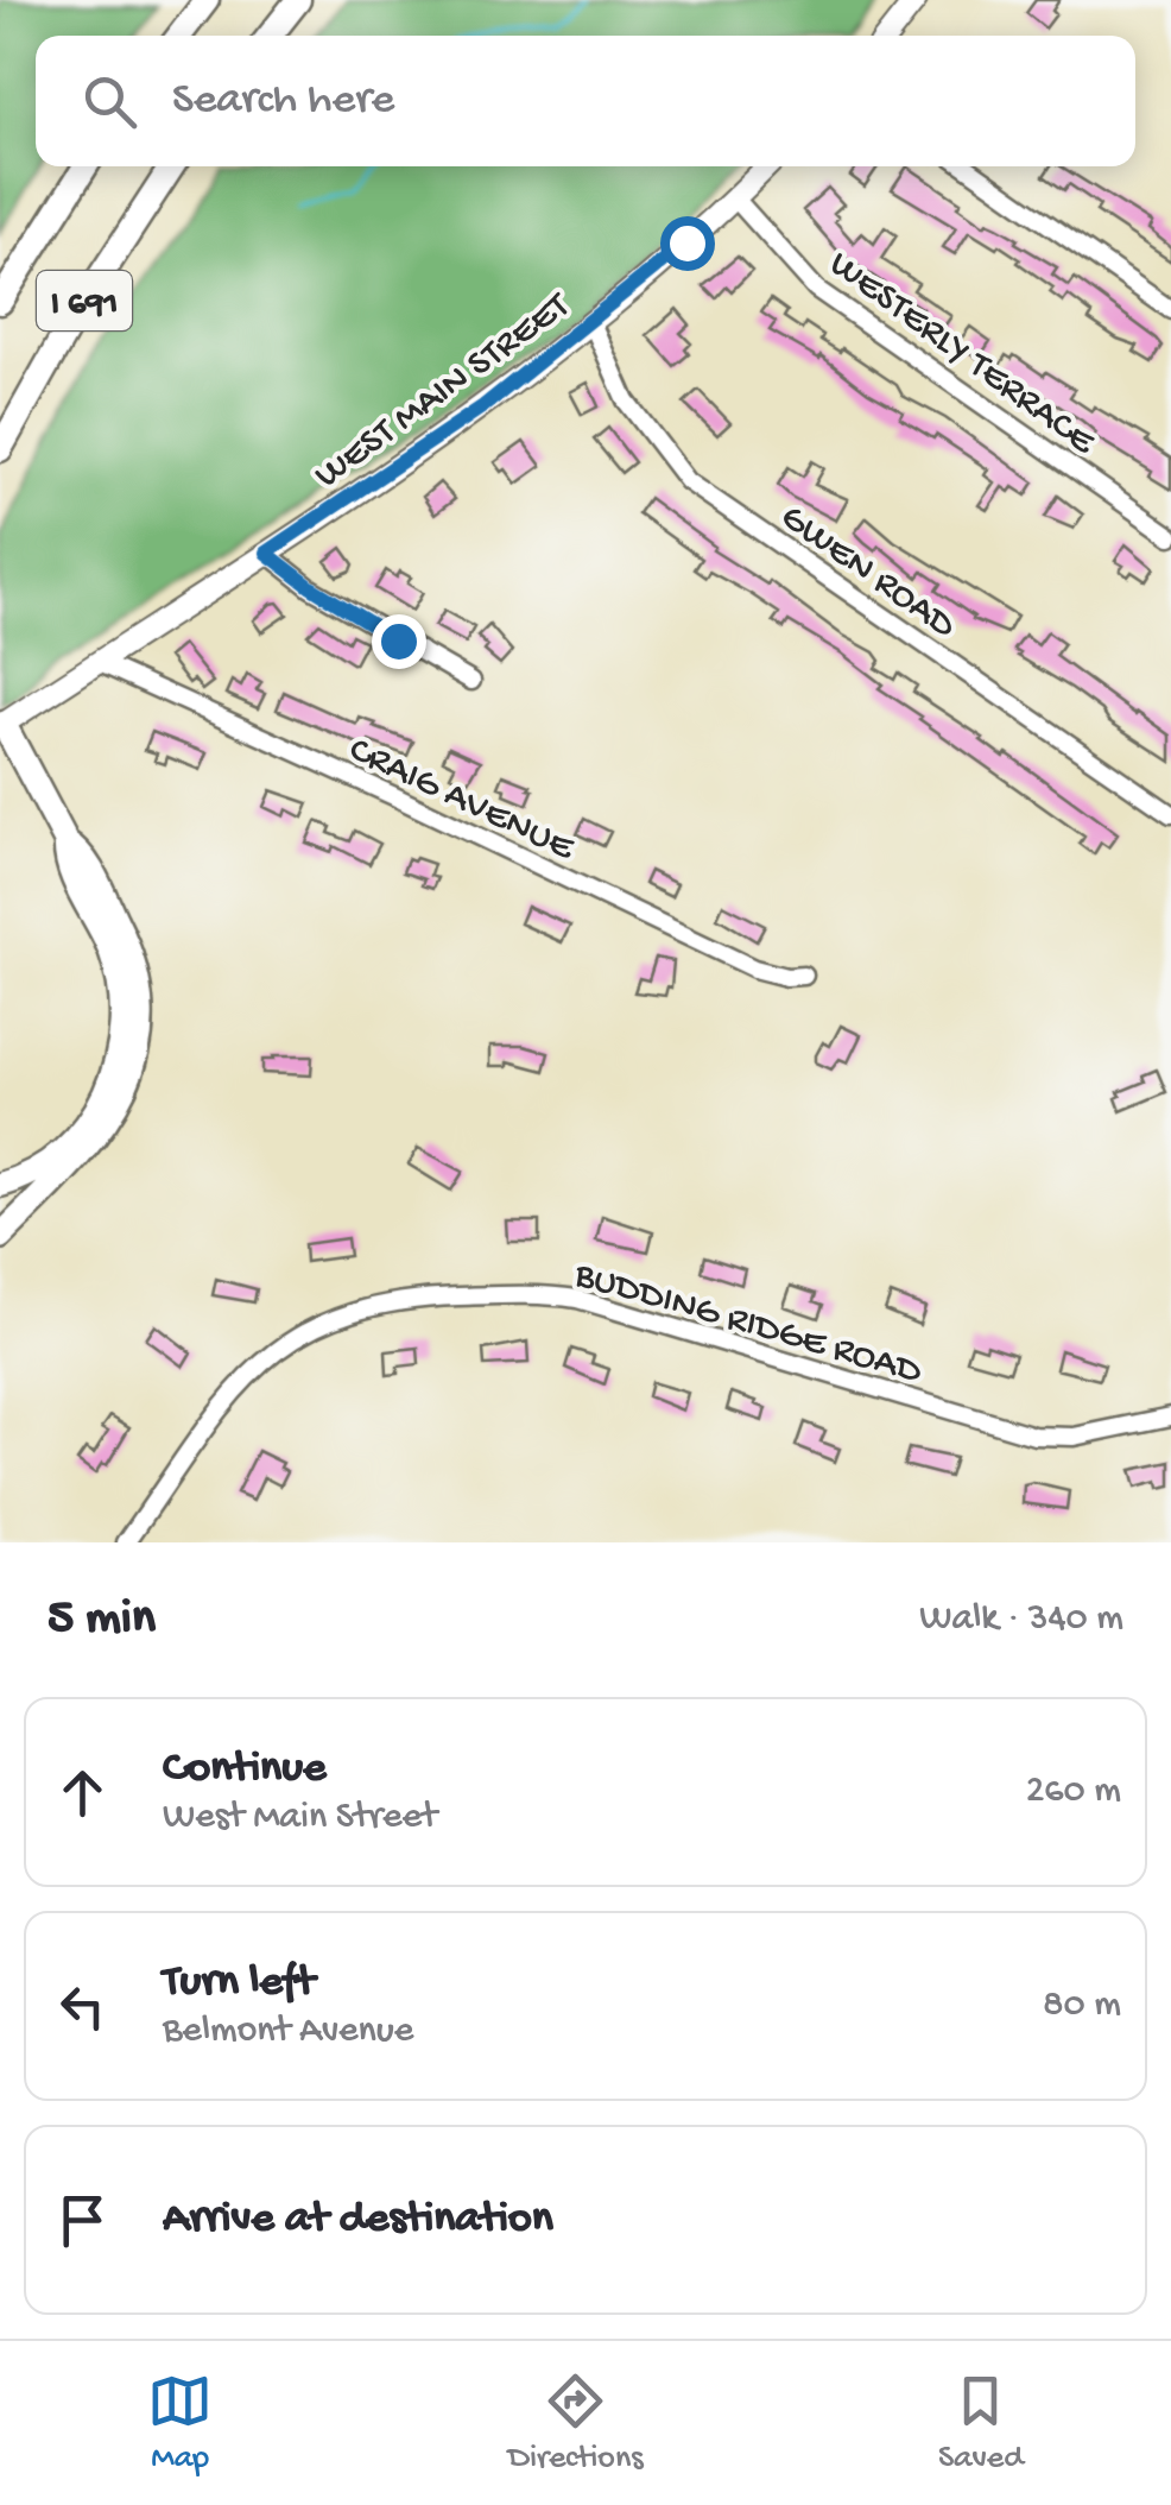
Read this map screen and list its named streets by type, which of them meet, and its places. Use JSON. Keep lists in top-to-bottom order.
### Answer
{
  "streets": {
    "highway": ["I 691"],
    "main road": ["WEST MAIN STREET"],
    "street": [
      "WESTERLY TERRACE",
      "GWEN ROAD",
      "CRAIG AVENUE",
      "BUDDING RIDGE ROAD"
    ]
  },
  "crossings": [
    ["WESTERLY TERRACE", "WEST MAIN STREET"],
    ["WEST MAIN STREET", "GWEN ROAD"],
    ["WEST MAIN STREET", "CRAIG AVENUE"]
  ],
  "page": {
    "search": "Search here",
    "heading": ["5 min", "Walk · 340 m"],
    "list": [
      ["Continue", "West Main Street", "260 m"],
      ["Turn left", "Belmont Avenue", "80 m"],
      "Arrive at destination"
    ],
    "nav": ["Map", "Directions", "Saved"]
  }
}
